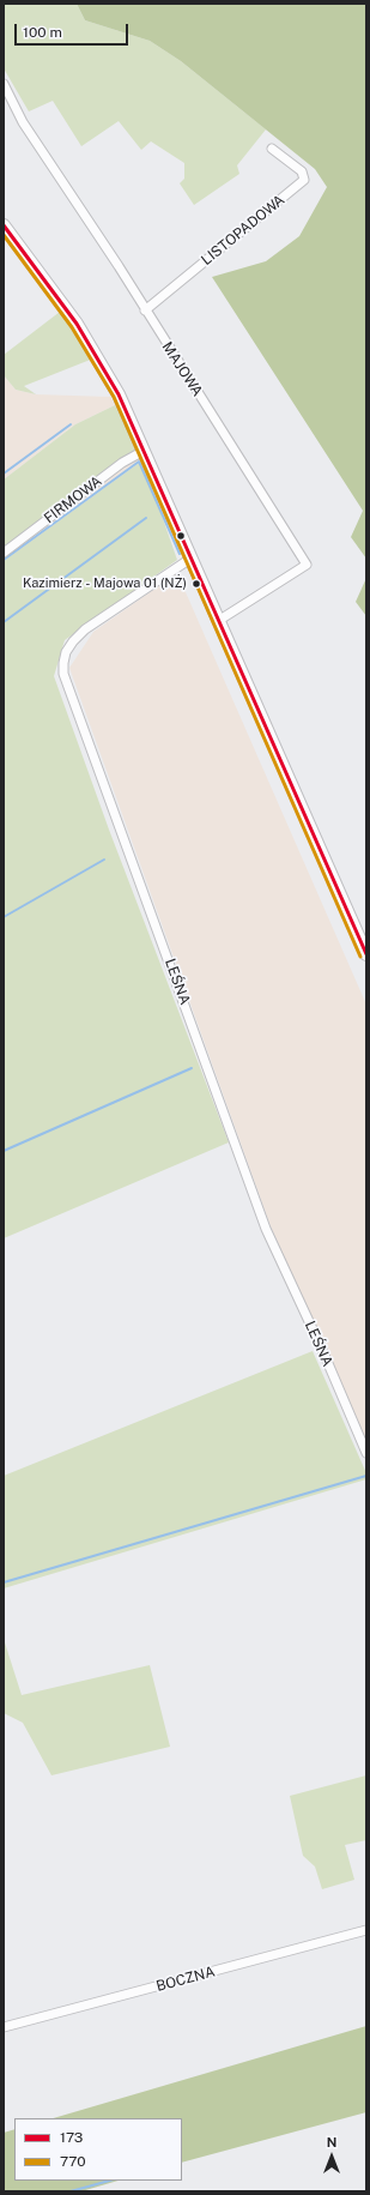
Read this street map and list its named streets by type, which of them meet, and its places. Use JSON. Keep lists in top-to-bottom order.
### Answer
{
  "streets": {
    "street": [
      "LISTOPADOWA",
      "MAJOWA",
      "FIRMOWA",
      "LEŚNA",
      "BOCZNA"
    ]
  },
  "crossings": [
    ["LISTOPADOWA", "MAJOWA"]
  ],
  "places": ["Kazimierz - Majowa 01 (NŻ)"],
  "lines": ["transit line 173", "transit line 770"],
  "legend": ["173", "770"],
  "scale_bar": "100 m",
  "north": "top"
}
